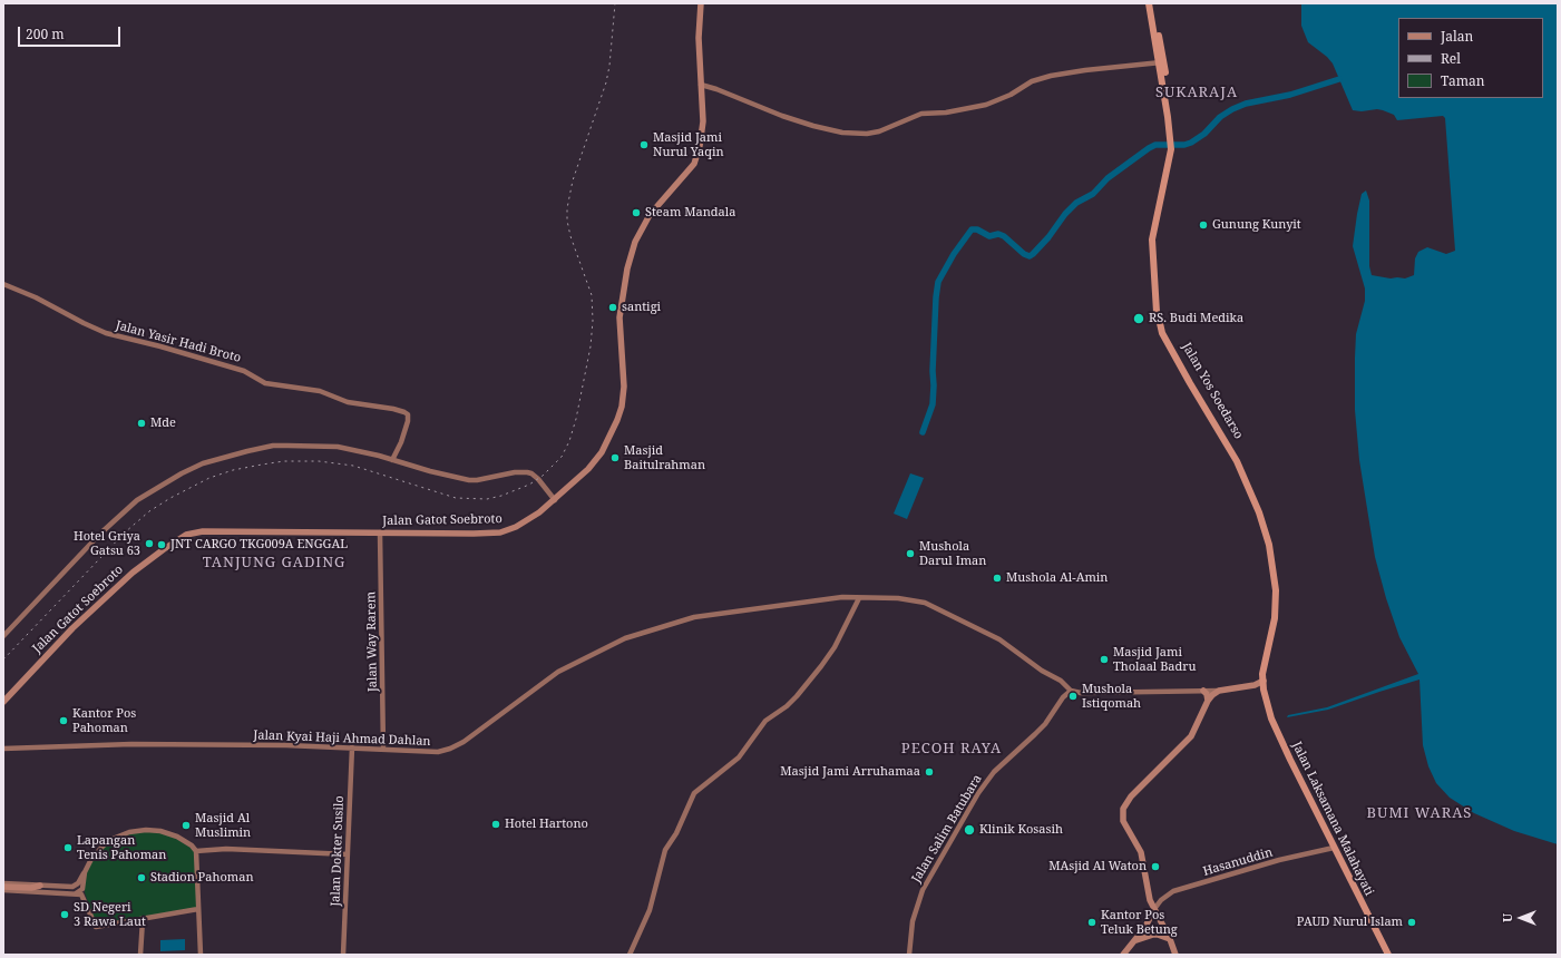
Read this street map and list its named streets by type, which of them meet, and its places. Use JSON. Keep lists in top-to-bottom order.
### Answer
{
  "streets": {
    "highway": ["Jalan Yos Soedarso", "Jalan Laksamana Malahayati"],
    "main road": [
      "Jalan Yasir Hadi Broto",
      "Jalan Gatot Soebroto",
      "Jalan Way Rarem",
      "Jalan Kyai Haji Ahmad Dahlan",
      "Jalan Salim Batubara",
      "Jalan Dokter Susilo",
      "Hasanuddin"
    ]
  },
  "crossings": [
    ["Jalan Yos Soedarso", "Jalan Laksamana Malahayati"],
    ["Jalan Gatot Soebroto", "Jalan Way Rarem"],
    ["Jalan Way Rarem", "Jalan Kyai Haji Ahmad Dahlan"],
    ["Jalan Kyai Haji Ahmad Dahlan", "Jalan Salim Batubara"],
    ["Jalan Kyai Haji Ahmad Dahlan", "Jalan Dokter Susilo"],
    ["Jalan Laksamana Malahayati", "Hasanuddin"]
  ],
  "districts": [
    "SUKARAJA",
    "TANJUNG GADING",
    "PECOH RAYA",
    "BUMI WARAS"
  ],
  "places": [
    "Masjid Jami Nurul Yaqin",
    "Steam Mandala",
    "Gunung Kunyit",
    "santigi",
    "RS. Budi Medika",
    "Mde",
    "Masjid Baitulrahman",
    "Hotel Griya Gatsu 63",
    "JNT CARGO TKG009A ENGGAL",
    "Mushola Darul Iman",
    "Mushola Al-Amin",
    "Masjid Jami Tholaal Badru",
    "Mushola Istiqomah",
    "Kantor Pos Pahoman",
    "Masjid Jami Arruhamaa",
    "Hotel Hartono",
    "Masjid Al Muslimin",
    "Klinik Kosasih",
    "Lapangan Tenis Pahoman",
    "MAsjid Al Waton",
    "Stadion Pahoman",
    "SD Negeri 3 Rawa Laut",
    "Kantor Pos Teluk Betung",
    "PAUD Nurul Islam"
  ],
  "legend": ["Jalan", "Rel", "Taman"],
  "scale_bar": "200 m",
  "north": "left"
}
